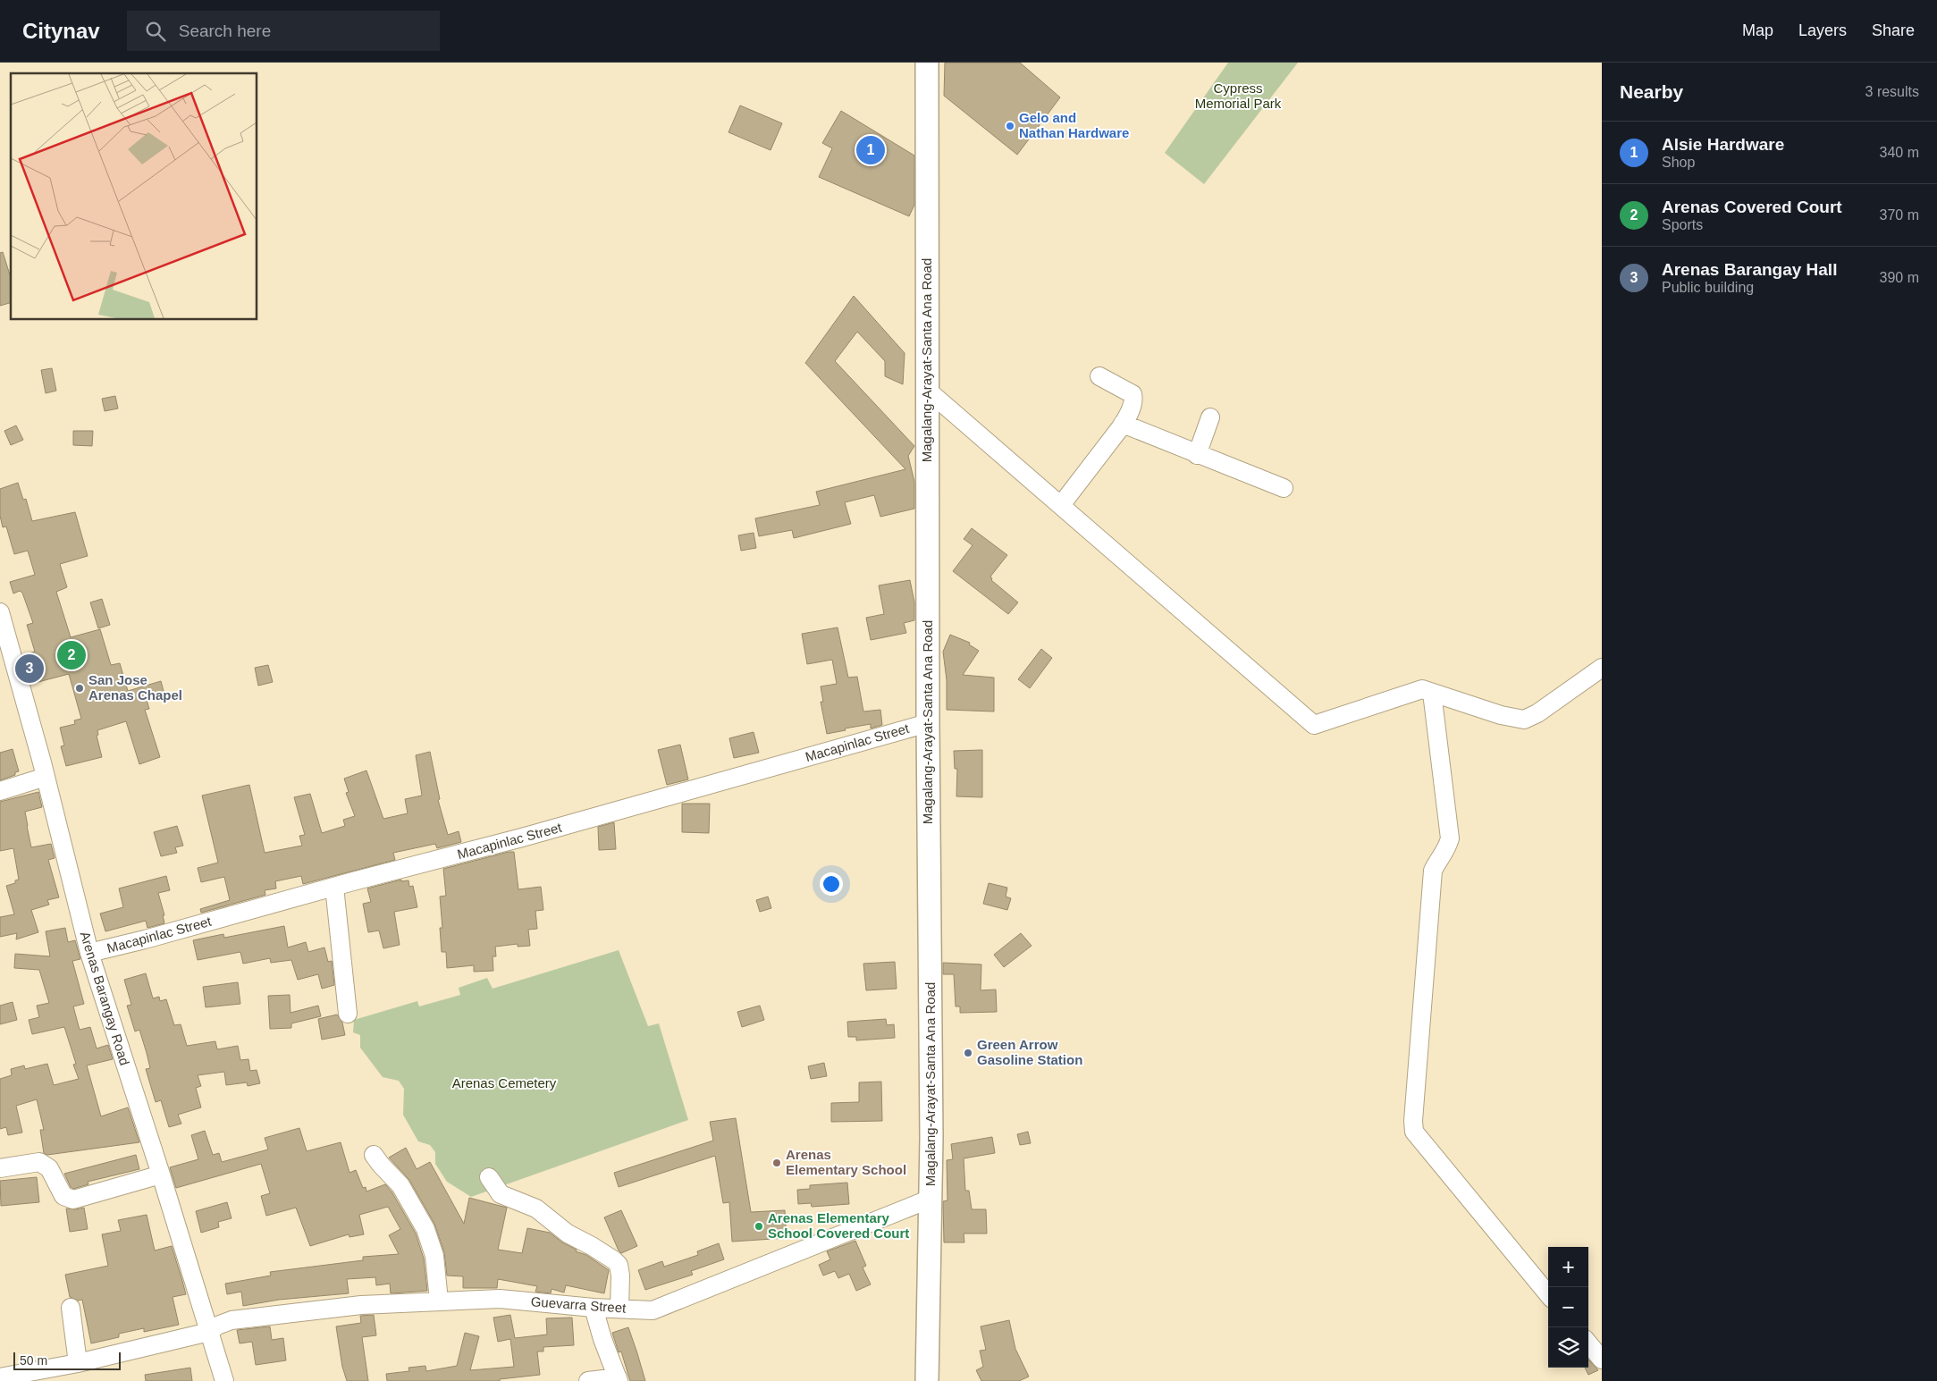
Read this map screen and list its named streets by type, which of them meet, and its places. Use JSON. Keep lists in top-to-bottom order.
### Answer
{
  "streets": {
    "main road": ["Magalang-Arayat-Santa Ana Road"],
    "street": ["Macapinlac Street", "Arenas Barangay Road", "Guevarra Street"]
  },
  "crossings": [
    ["Magalang-Arayat-Santa Ana Road", "Macapinlac Street"],
    ["Magalang-Arayat-Santa Ana Road", "Guevarra Street"],
    ["Macapinlac Street", "Arenas Barangay Road"],
    ["Arenas Barangay Road", "Guevarra Street"]
  ],
  "parks": ["Cypress Memorial Park", "Arenas Cemetery"],
  "places": [
    "Gelo and Nathan Hardware",
    "San Jose Arenas Chapel",
    "Green Arrow Gasoline Station",
    "Arenas Elementary School",
    "Arenas Elementary School Covered Court"
  ],
  "scale_bar": "50 m",
  "page": {
    "header": "Citynav",
    "search": "Search here",
    "nav": ["Map", "Layers", "Share"],
    "heading": ["Nearby", "3 results"],
    "list": [
      {
        "mark": "1",
        "name": "Alsie Hardware",
        "note": "Shop",
        "value": "340 m"
      },
      {
        "mark": "2",
        "name": "Arenas Covered Court",
        "note": "Sports",
        "value": "370 m"
      },
      {
        "mark": "3",
        "name": "Arenas Barangay Hall",
        "note": "Public building",
        "value": "390 m"
      }
    ],
    "pins": ["1", "2", "3"],
    "map_buttons": ["+", "−"],
    "scale": "50 m"
  }
}
